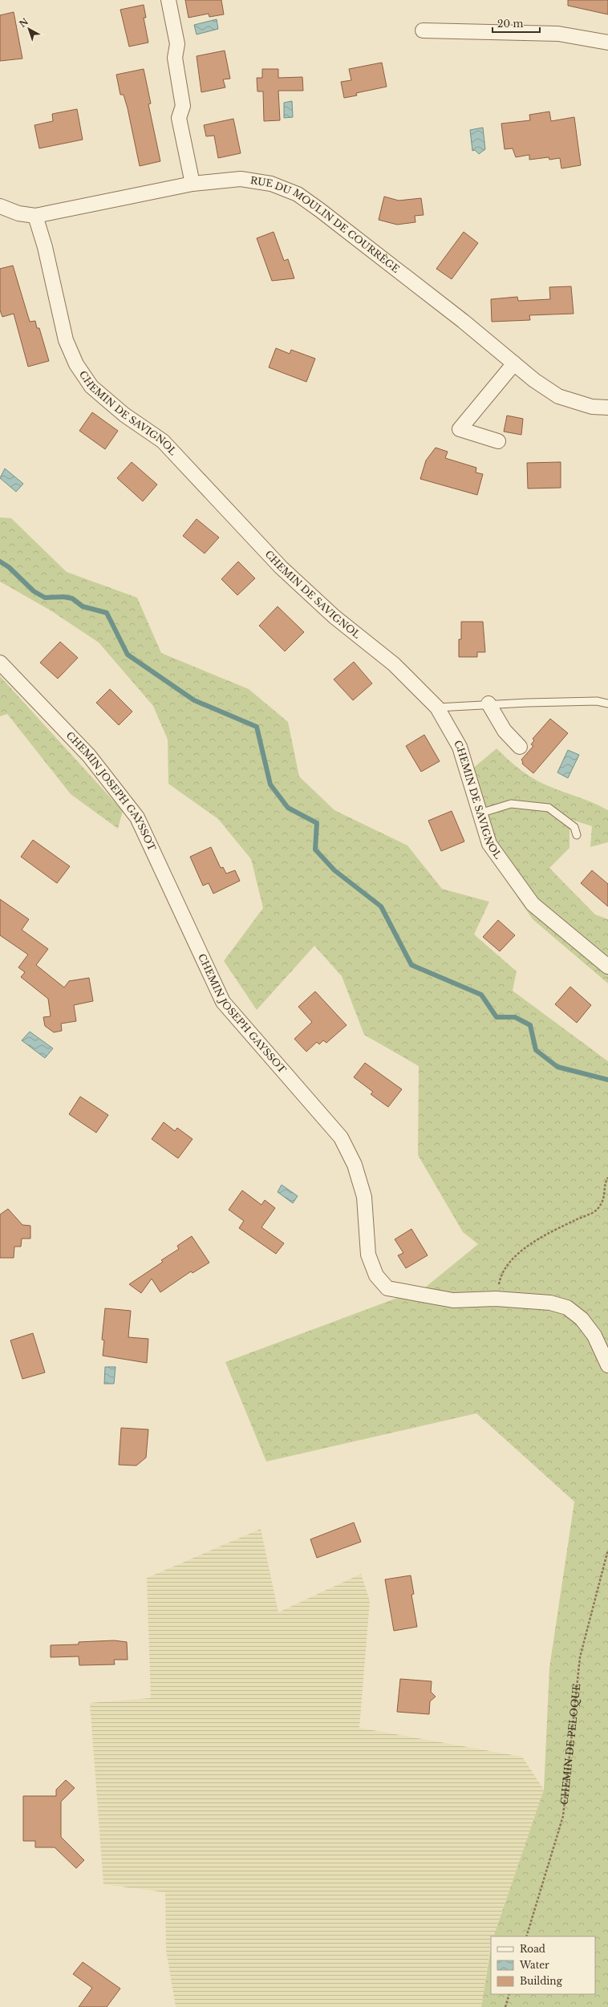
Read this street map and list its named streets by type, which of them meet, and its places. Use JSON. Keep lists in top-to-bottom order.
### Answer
{
  "streets": {
    "street": ["RUE DU MOULIN DE COURRÈGE", "CHEMIN DE SAVIGNOL", "CHEMIN JOSEPH GAYSSOT"],
    "path": ["CHEMIN DE PELOQUE"]
  },
  "crossings": [
    ["RUE DU MOULIN DE COURRÈGE", "CHEMIN DE SAVIGNOL"]
  ],
  "legend": ["Road", "Water", "Building"],
  "scale_bar": "20 m",
  "north": "top left"
}
